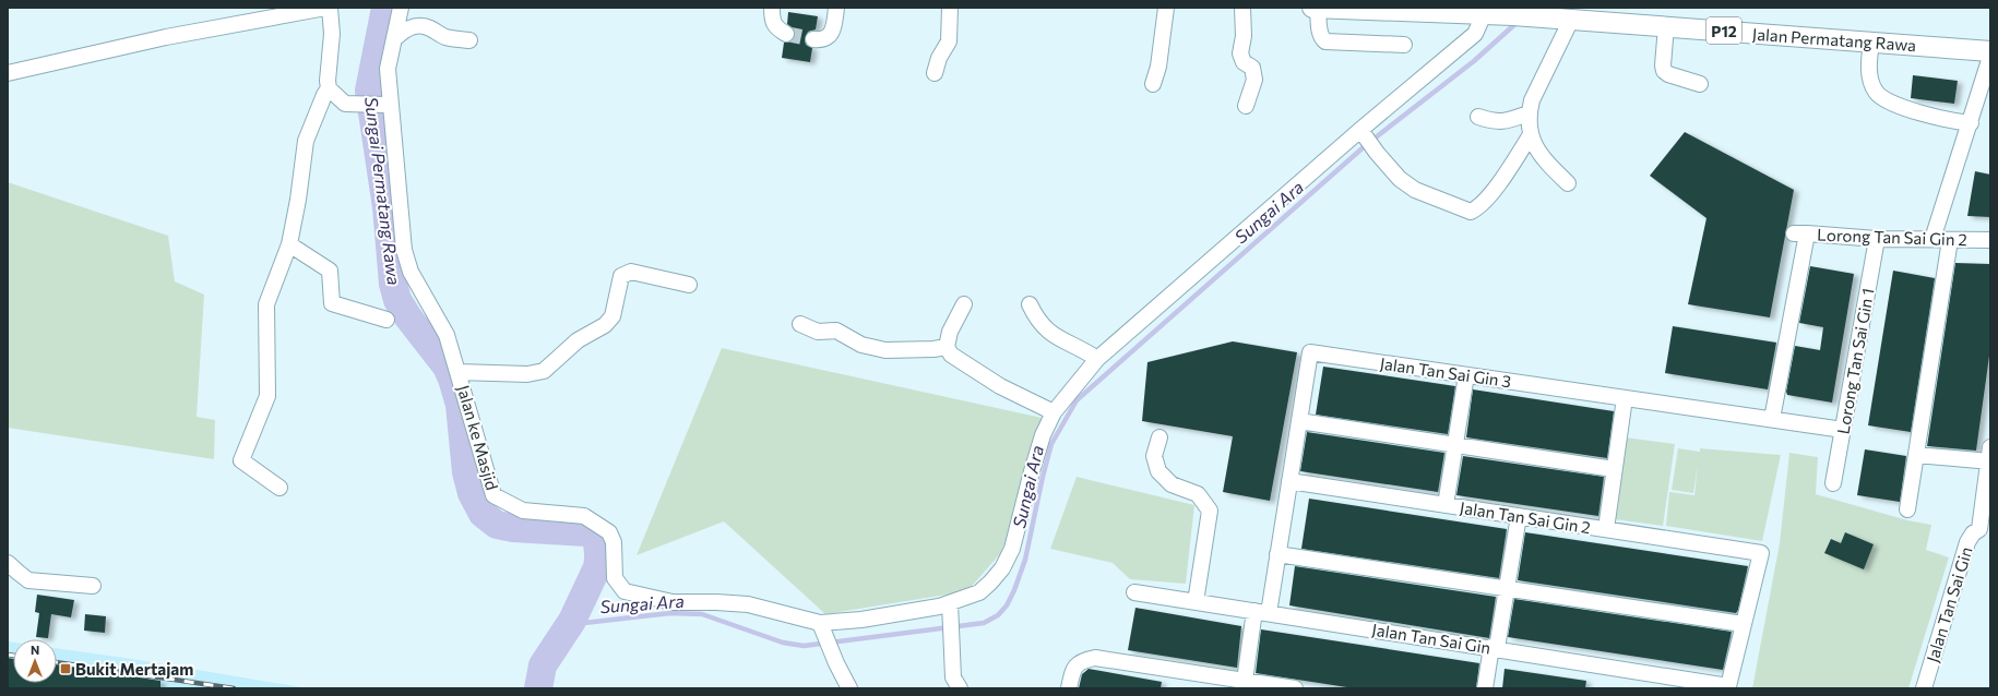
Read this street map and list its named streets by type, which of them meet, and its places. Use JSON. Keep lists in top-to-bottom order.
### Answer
{
  "streets": {
    "main road": ["P12", "Jalan Permatang Rawa"],
    "street": [
      "Lorong Tan Sai Gin 2",
      "Lorong Tan Sai Gin 1",
      "Jalan Tan Sai Gin 3",
      "Jalan ke Masjid",
      "Jalan Tan Sai Gin 2",
      "Jalan Tan Sai Gin"
    ]
  },
  "crossings": [
    ["Lorong Tan Sai Gin 2", "Lorong Tan Sai Gin 1"],
    ["Lorong Tan Sai Gin 2", "Jalan Tan Sai Gin 3"],
    ["Lorong Tan Sai Gin 1", "Jalan Tan Sai Gin 3"],
    ["Jalan Tan Sai Gin 3", "Jalan Tan Sai Gin 2"],
    ["Jalan Tan Sai Gin 3", "Jalan Tan Sai Gin"],
    ["Jalan Tan Sai Gin 2", "Jalan Tan Sai Gin"]
  ],
  "water": ["Sungai Permatang Rawa", "Sungai Ara"],
  "places": {
    "transit": ["Bukit Mertajam"]
  },
  "north": "top"
}
